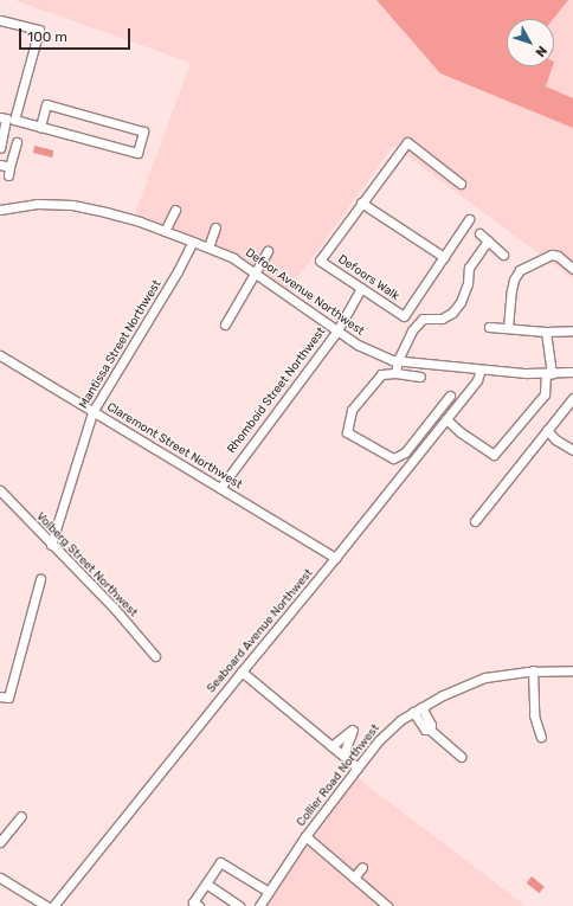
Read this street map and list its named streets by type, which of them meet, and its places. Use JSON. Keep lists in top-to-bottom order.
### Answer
{
  "streets": {
    "street": [
      "Defoors Walk",
      "Defoor Avenue Northwest",
      "Mantissa Street Northwest",
      "Rhomboid Street Northwest",
      "Claremont Street Northwest",
      "Volberg Street Northwest",
      "Seaboard Avenue Northwest",
      "Collier Road Northwest"
    ]
  },
  "crossings": [
    ["Defoors Walk", "Rhomboid Street Northwest"],
    ["Defoor Avenue Northwest", "Mantissa Street Northwest"],
    ["Defoor Avenue Northwest", "Rhomboid Street Northwest"],
    ["Defoor Avenue Northwest", "Seaboard Avenue Northwest"],
    ["Mantissa Street Northwest", "Claremont Street Northwest"],
    ["Mantissa Street Northwest", "Volberg Street Northwest"],
    ["Rhomboid Street Northwest", "Claremont Street Northwest"],
    ["Claremont Street Northwest", "Seaboard Avenue Northwest"]
  ],
  "scale_bar": "100 m",
  "north": "bottom right"
}
